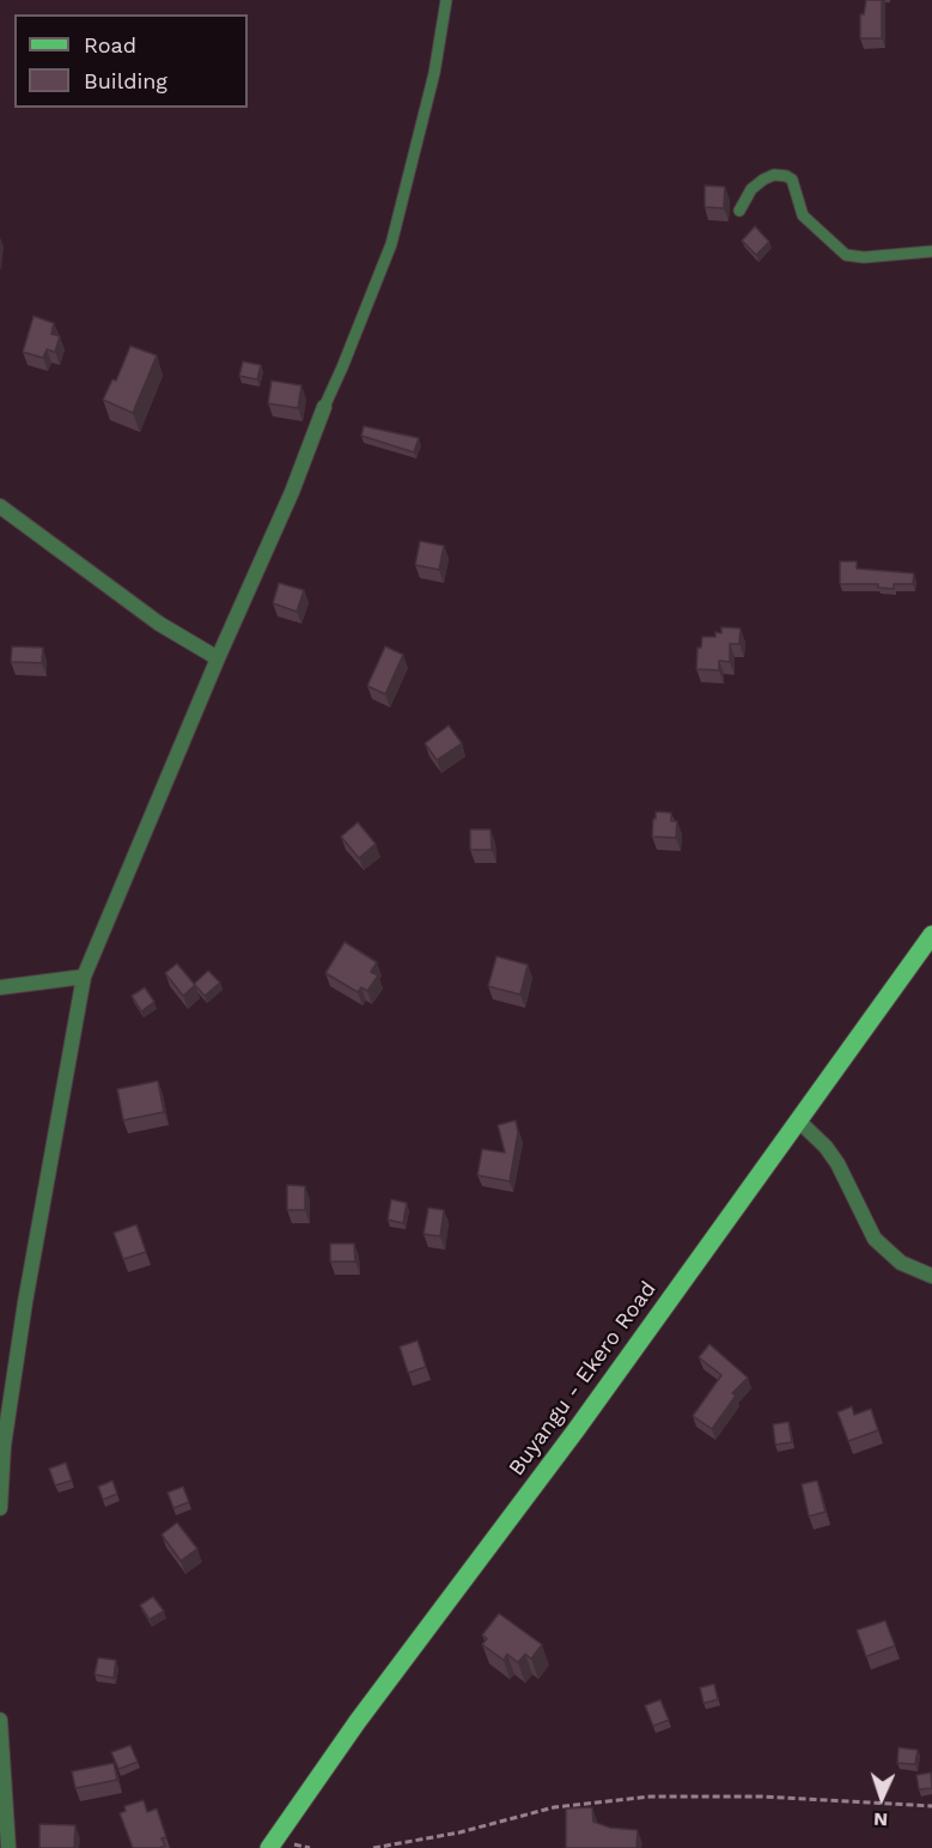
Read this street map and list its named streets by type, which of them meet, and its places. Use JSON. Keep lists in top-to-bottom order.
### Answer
{
  "streets": {
    "main road": ["Buyangu - Ekero Road"]
  },
  "legend": ["Road", "Building"],
  "north": "bottom"
}
